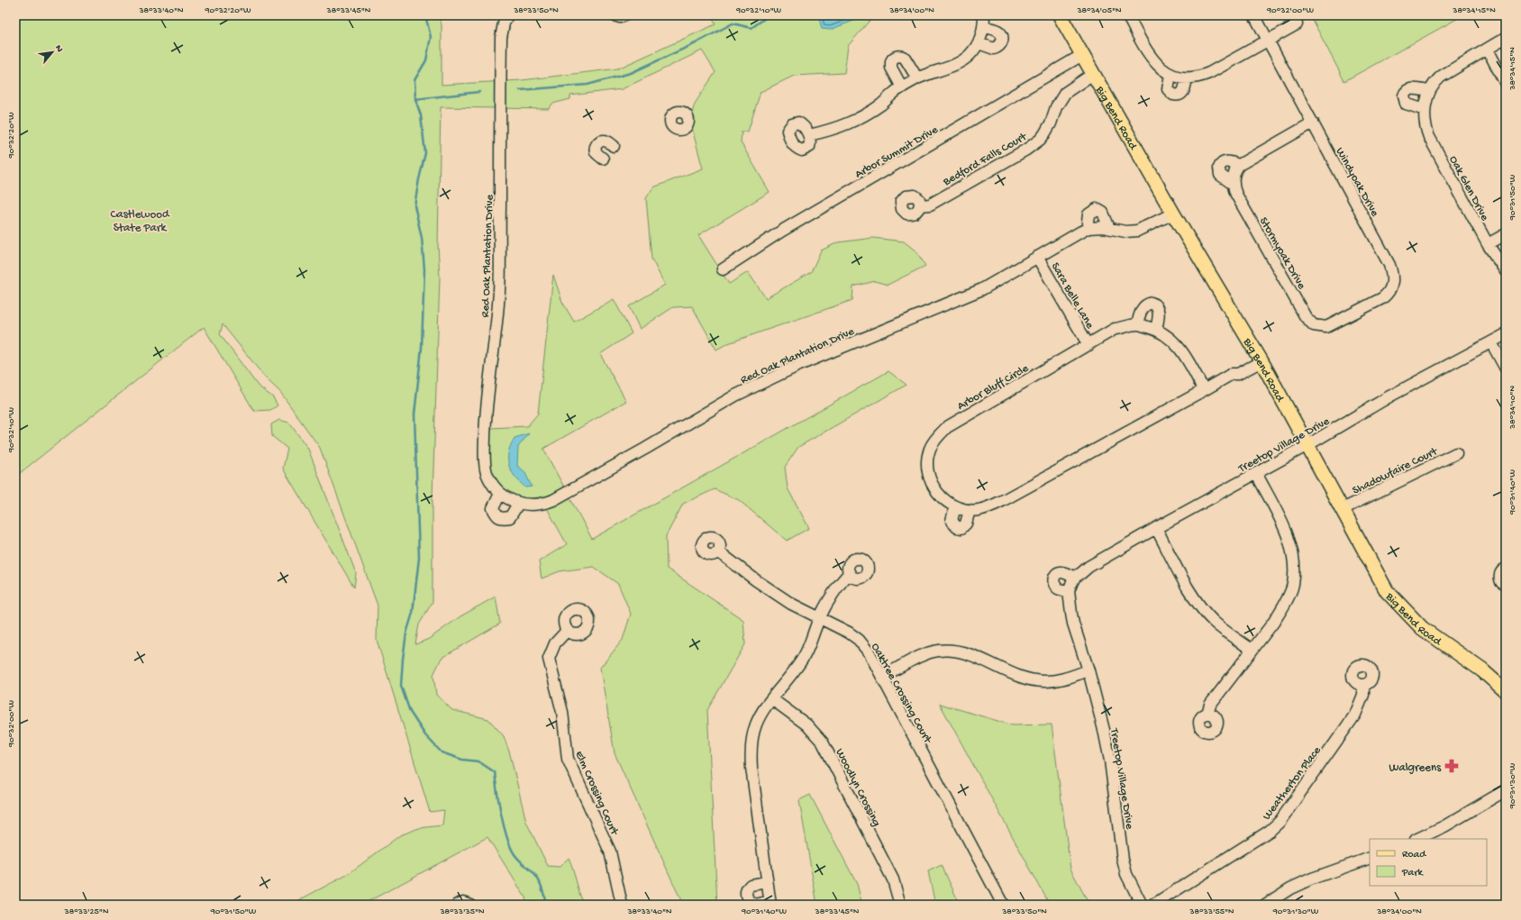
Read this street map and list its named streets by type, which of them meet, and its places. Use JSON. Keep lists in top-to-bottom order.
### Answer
{
  "streets": {
    "main road": ["Big Bend Road"],
    "street": [
      "Arbor Summit Drive",
      "Bedford Falls Court",
      "Windyoak Drive",
      "Oak Glen Drive",
      "Stormyoak Drive",
      "Red Oak Plantation Drive",
      "Sara Belle Lane",
      "Arbor Bluff Circle",
      "Treetop Village Drive",
      "Shadowfaire Court",
      "Oaktree Crossing Court",
      "Weatherton Place",
      "Woodlyn Crossing",
      "Elm Crossing Court"
    ]
  },
  "crossings": [
    ["Big Bend Road", "Arbor Summit Drive"],
    ["Big Bend Road", "Bedford Falls Court"],
    ["Big Bend Road", "Red Oak Plantation Drive"],
    ["Big Bend Road", "Arbor Bluff Circle"],
    ["Big Bend Road", "Treetop Village Drive"],
    ["Big Bend Road", "Shadowfaire Court"],
    ["Windyoak Drive", "Stormyoak Drive"],
    ["Red Oak Plantation Drive", "Sara Belle Lane"],
    ["Sara Belle Lane", "Arbor Bluff Circle"]
  ],
  "parks": ["Castlewood State Park"],
  "places": {
    "pharmacy": ["Walgreens"]
  },
  "legend": ["Road", "Park"],
  "north": "top right",
  "coordinates": [
    "38°33'40\"N",
    "90°32'20\"W",
    "38°33'45\"N",
    "38°33'50\"N",
    "90°32'10\"W",
    "38°34'00\"N",
    "38°34'05\"N",
    "90°32'00\"W",
    "38°34'15\"N",
    "90°31'50\"W",
    "38°34'10\"N",
    "90°31'40\"W",
    "90°31'30\"W",
    "38°33'25\"N",
    "38°33'35\"N",
    "38°33'55\"N"
  ]
}
